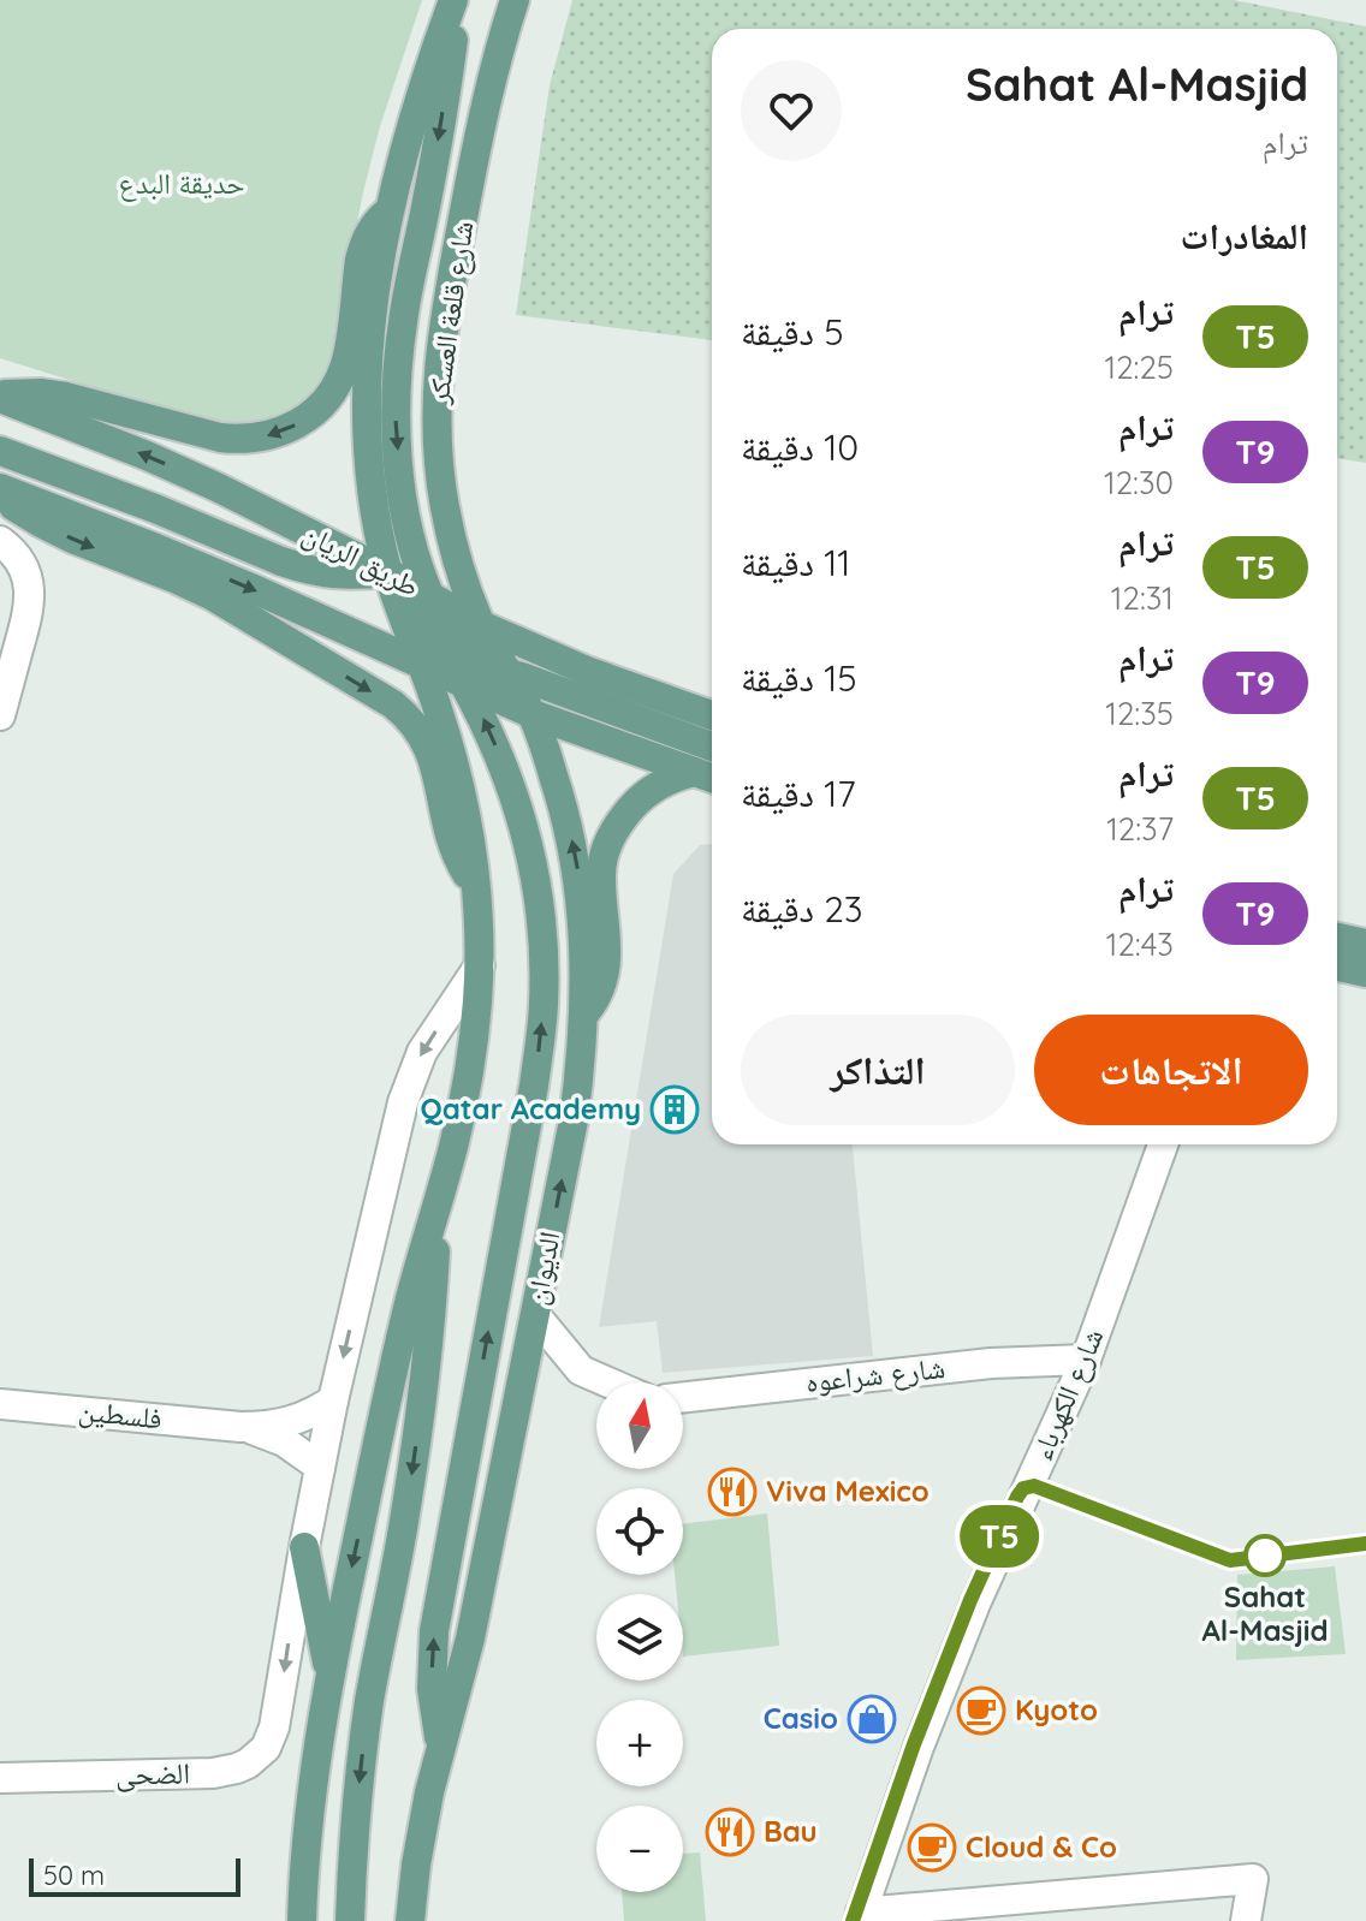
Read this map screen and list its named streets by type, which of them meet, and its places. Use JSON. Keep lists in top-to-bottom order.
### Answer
{
  "streets": {
    "main road": ["شارع قلعة العسكر", "طريق الريان", "الديوان"],
    "street": [
      "شارع شراعوه",
      "شارع الكهرباء",
      "فلسطين",
      "الضحى"
    ]
  },
  "crossings": [
    ["شارع قلعة العسكر", "طريق الريان"],
    ["شارع قلعة العسكر", "الديوان"],
    ["طريق الريان", "الديوان"],
    ["شارع شراعوه", "شارع الكهرباء"]
  ],
  "parks": ["حديقة البدع"],
  "places": {
    "building": ["Qatar Academy"],
    "restaurant": ["Viva Mexico", "Bau"],
    "other": ["Sahat Al-Masjid"],
    "cafe": ["Kyoto", "Cloud & Co"],
    "shop": ["Casio"]
  },
  "lines": ["tram line T5"],
  "scale_bar": "50 m",
  "north": "top",
  "page": {
    "on_map": "T5",
    "heading": [
      ["Sahat Al-Masjid", "ترام"],
      "المغادرات"
    ],
    "list": [
      {
        "mark": "T5",
        "name": "ترام",
        "note": "12:25",
        "value": "5 دقيقة"
      },
      {
        "mark": "T9",
        "name": "ترام",
        "note": "12:30",
        "value": "10 دقيقة"
      },
      {
        "mark": "T5",
        "name": "ترام",
        "note": "12:31",
        "value": "11 دقيقة"
      },
      {
        "mark": "T9",
        "name": "ترام",
        "note": "12:35",
        "value": "15 دقيقة"
      },
      {
        "mark": "T5",
        "name": "ترام",
        "note": "12:37",
        "value": "17 دقيقة"
      },
      {
        "mark": "T9",
        "name": "ترام",
        "note": "12:43",
        "value": "23 دقيقة"
      }
    ],
    "buttons": ["الاتجاهات", "التذاكر"],
    "map_buttons": ["+", "−"],
    "scale": "50 m"
  }
}
